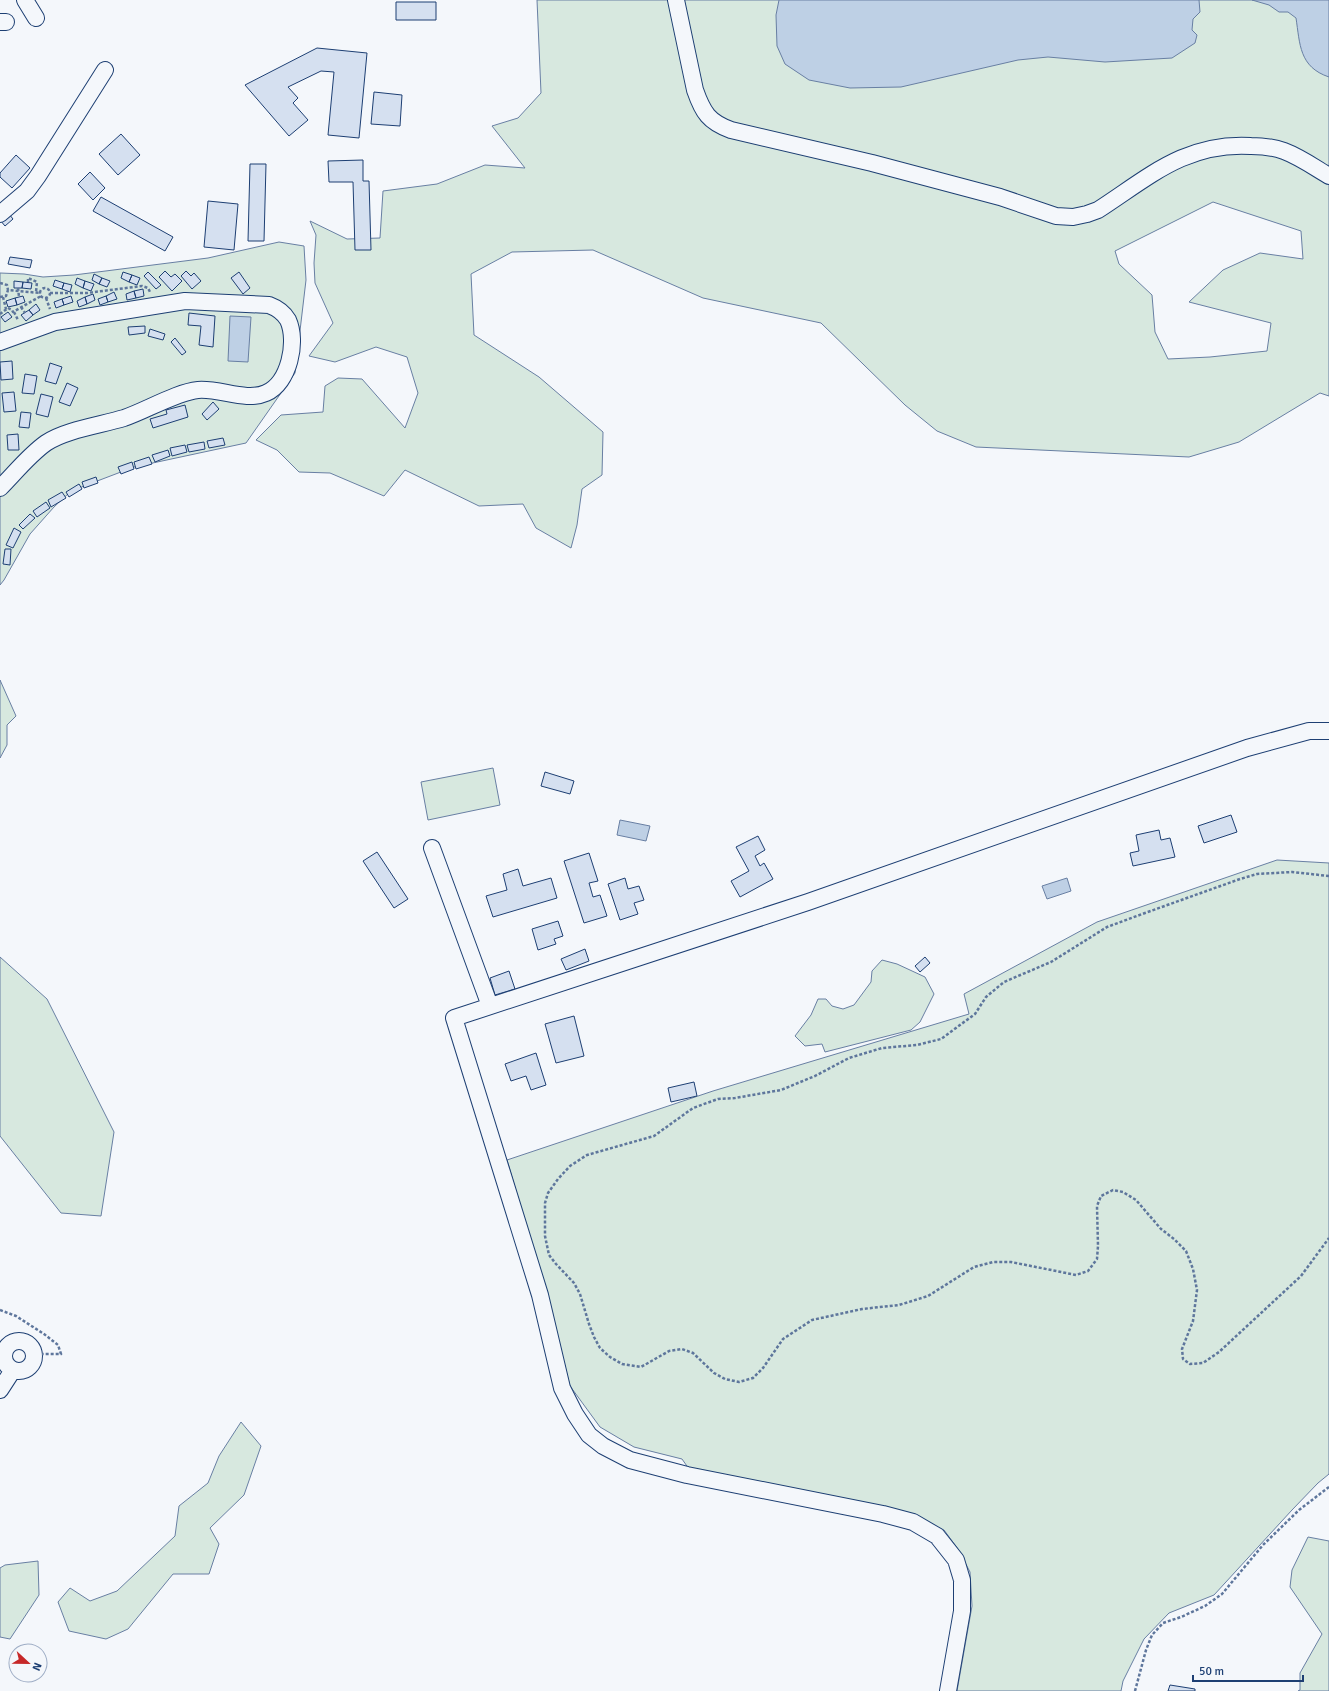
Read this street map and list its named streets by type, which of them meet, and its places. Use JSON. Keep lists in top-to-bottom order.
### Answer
{
  "scale_bar": "50 m",
  "north": "right"
}
